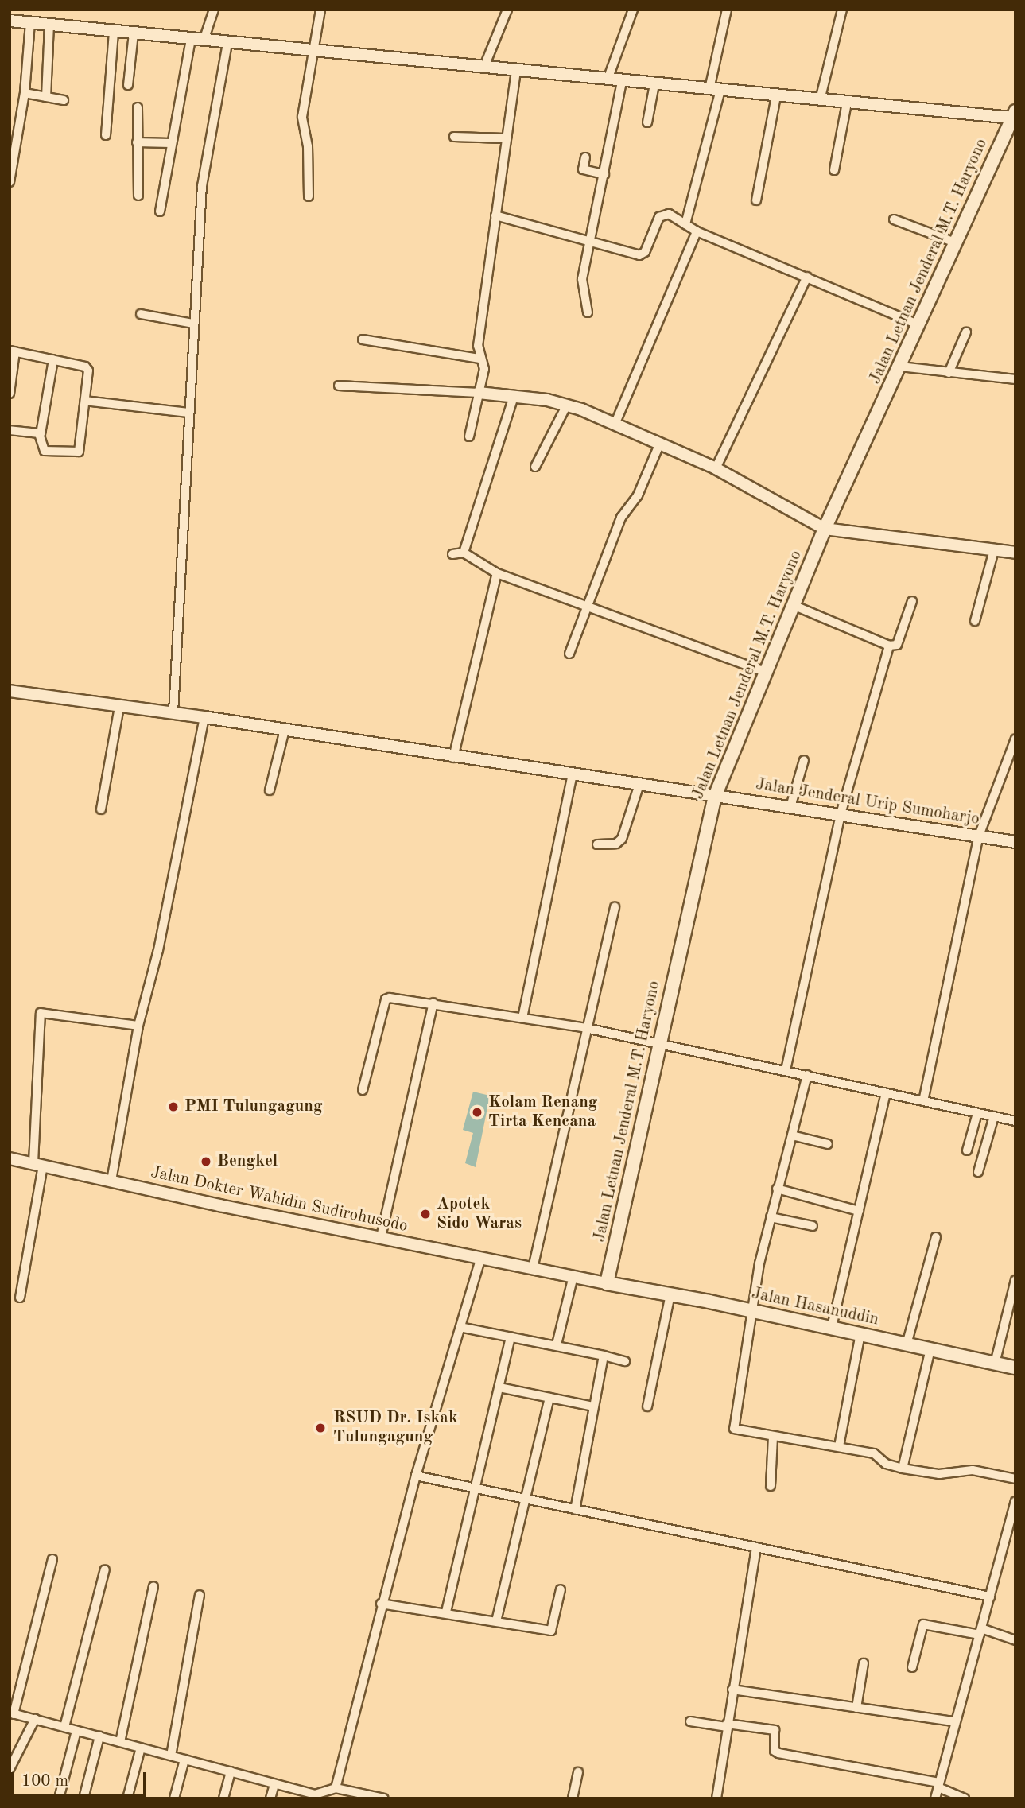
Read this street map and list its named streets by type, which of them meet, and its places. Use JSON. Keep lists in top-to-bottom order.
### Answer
{
  "streets": {
    "main road": ["Jalan Letnan Jenderal M.T. Haryono", "Jalan Hasanuddin"],
    "street": ["Jalan Jenderal Urip Sumoharjo", "Jalan Dokter Wahidin Sudirohusodo"]
  },
  "crossings": [
    ["Jalan Letnan Jenderal M.T. Haryono", "Jalan Jenderal Urip Sumoharjo"],
    ["Jalan Letnan Jenderal M.T. Haryono", "Jalan Dokter Wahidin Sudirohusodo"],
    ["Jalan Letnan Jenderal M.T. Haryono", "Jalan Hasanuddin"],
    ["Jalan Dokter Wahidin Sudirohusodo", "Jalan Hasanuddin"]
  ],
  "places": [
    "PMI Tulungagung",
    "Kolam Renang Tirta Kencana",
    "Bengkel",
    "Apotek Sido Waras",
    "RSUD Dr. Iskak Tulungagung"
  ],
  "scale_bar": "100 m"
}
